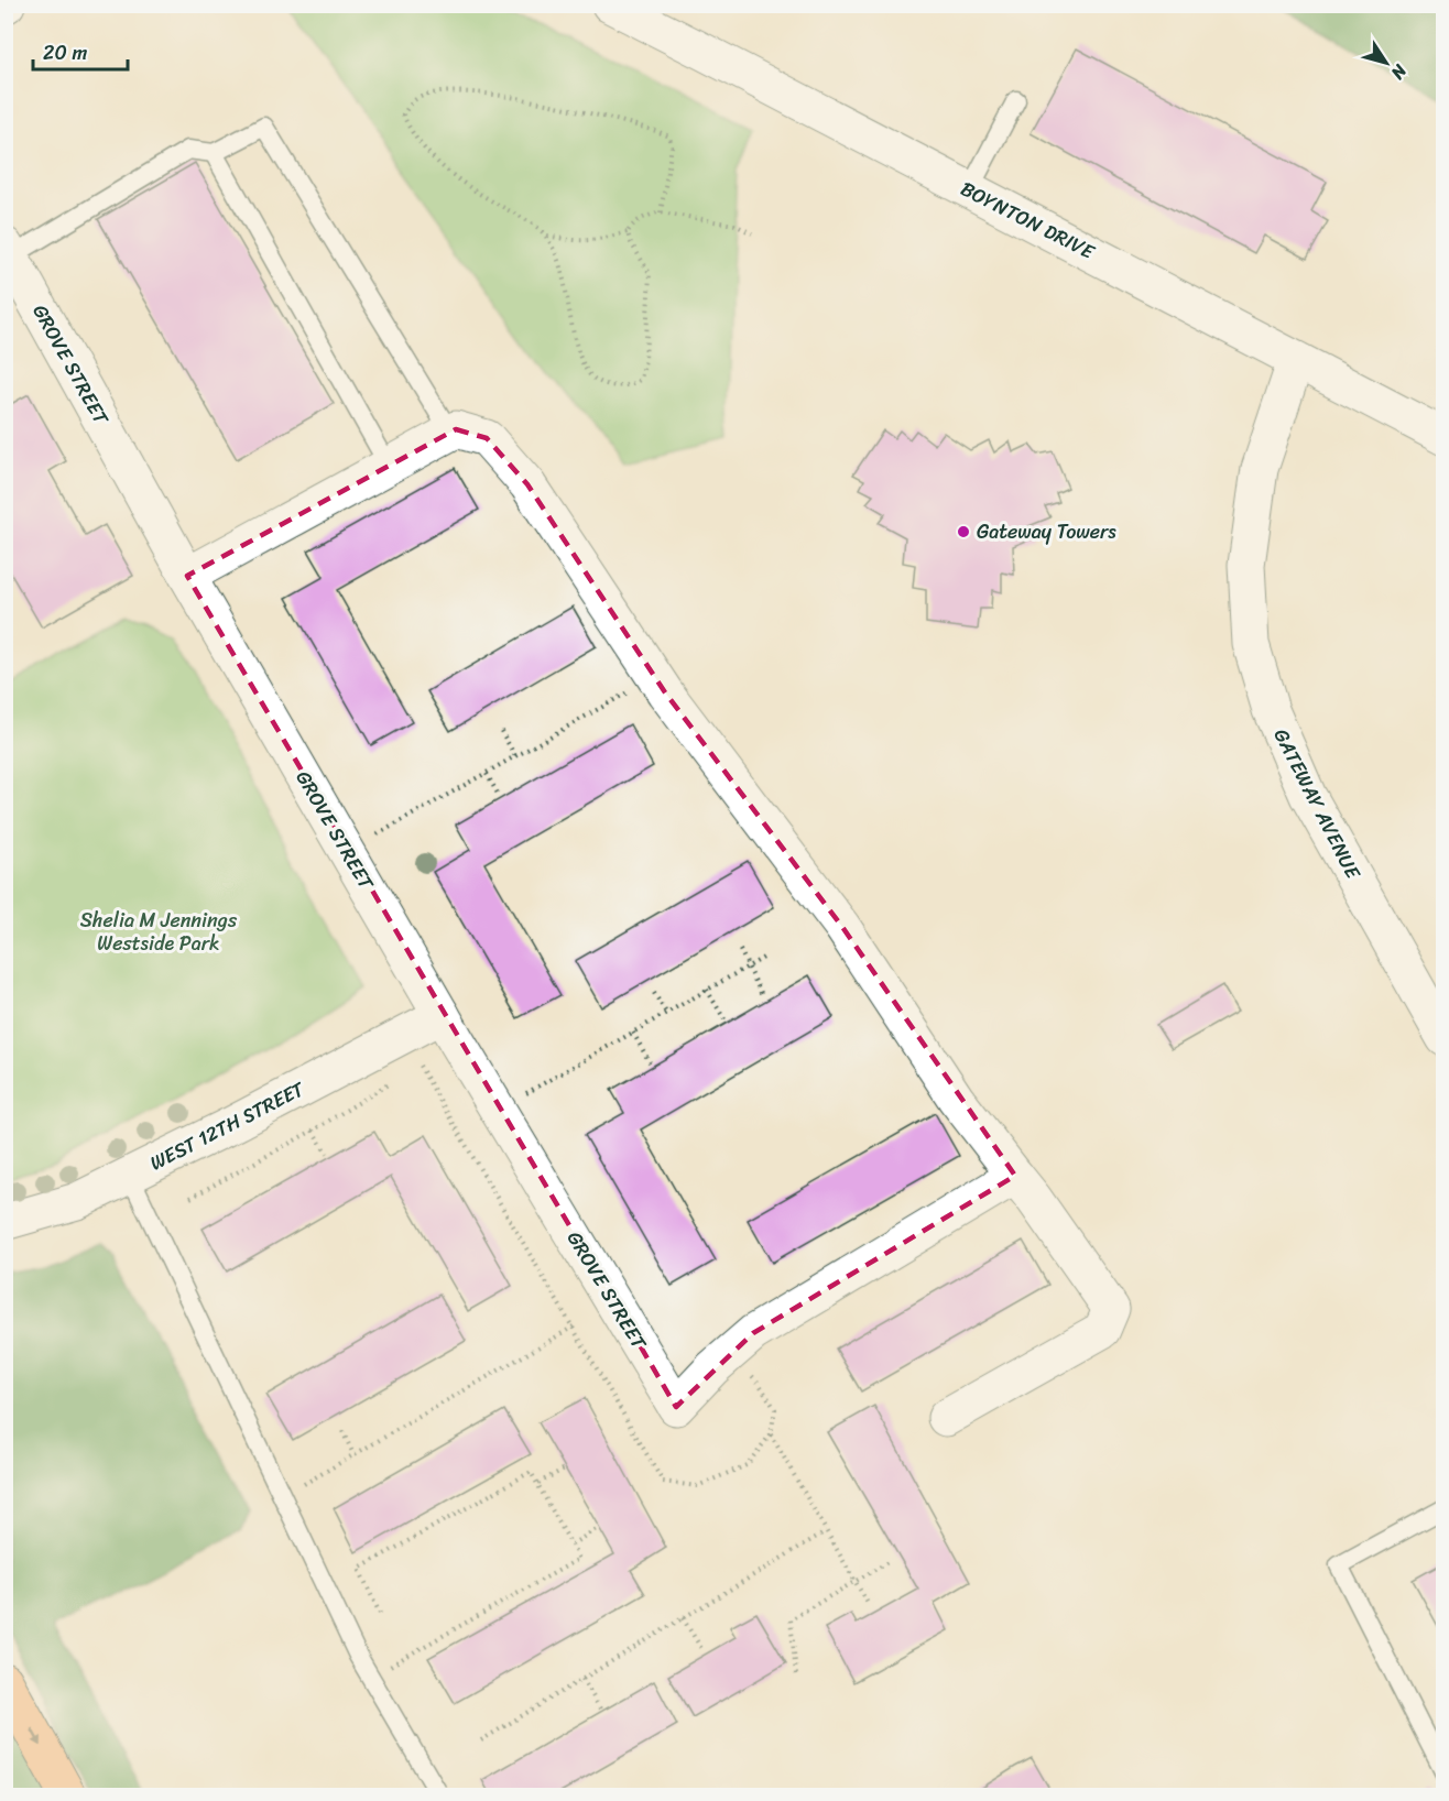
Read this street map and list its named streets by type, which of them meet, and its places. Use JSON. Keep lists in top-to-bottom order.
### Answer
{
  "streets": {
    "street": [
      "BOYNTON DRIVE",
      "GROVE STREET",
      "GATEWAY AVENUE",
      "WEST 12TH STREET"
    ]
  },
  "crossings": [
    ["BOYNTON DRIVE", "GATEWAY AVENUE"],
    ["GROVE STREET", "WEST 12TH STREET"]
  ],
  "parks": ["Shelia M Jennings Westside Park"],
  "places": ["Gateway Towers"],
  "scale_bar": "20 m",
  "north": "bottom right"
}
